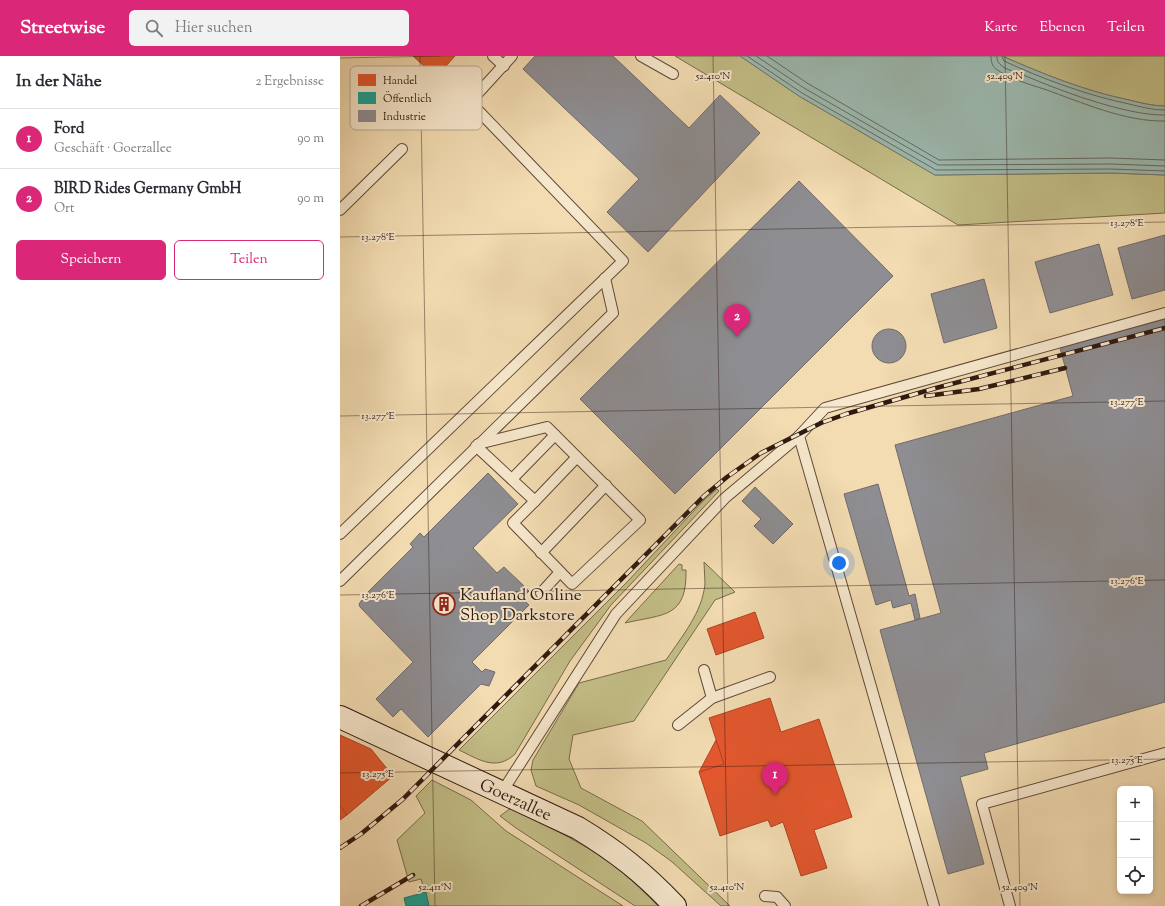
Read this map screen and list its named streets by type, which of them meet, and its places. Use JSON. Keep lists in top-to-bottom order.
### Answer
{
  "streets": {
    "main road": ["Goerzallee"]
  },
  "places": {
    "building": ["Kaufland Online Shop Darkstore"]
  },
  "legend": ["Handel", "Öffentlich", "Industrie"],
  "page": {
    "header": "Streetwise",
    "search": "Hier suchen",
    "nav": ["Karte", "Ebenen", "Teilen"],
    "heading": ["In der Nähe", "2 Ergebnisse"],
    "list": [
      {
        "mark": "1",
        "name": "Ford",
        "note": "Geschäft · Goerzallee",
        "value": "90 m"
      },
      {
        "mark": "2",
        "name": "BIRD Rides Germany GmbH",
        "note": "Ort",
        "value": "90 m"
      }
    ],
    "buttons": ["Speichern", "Teilen"],
    "pins": ["2", "1"],
    "map_buttons": ["+", "−"]
  },
  "coordinates": [
    "52.410°N",
    "52.409°N",
    "13.278°E",
    "13.277°E",
    "13.276°E",
    "13.275°E",
    "52.411°N"
  ]
}
